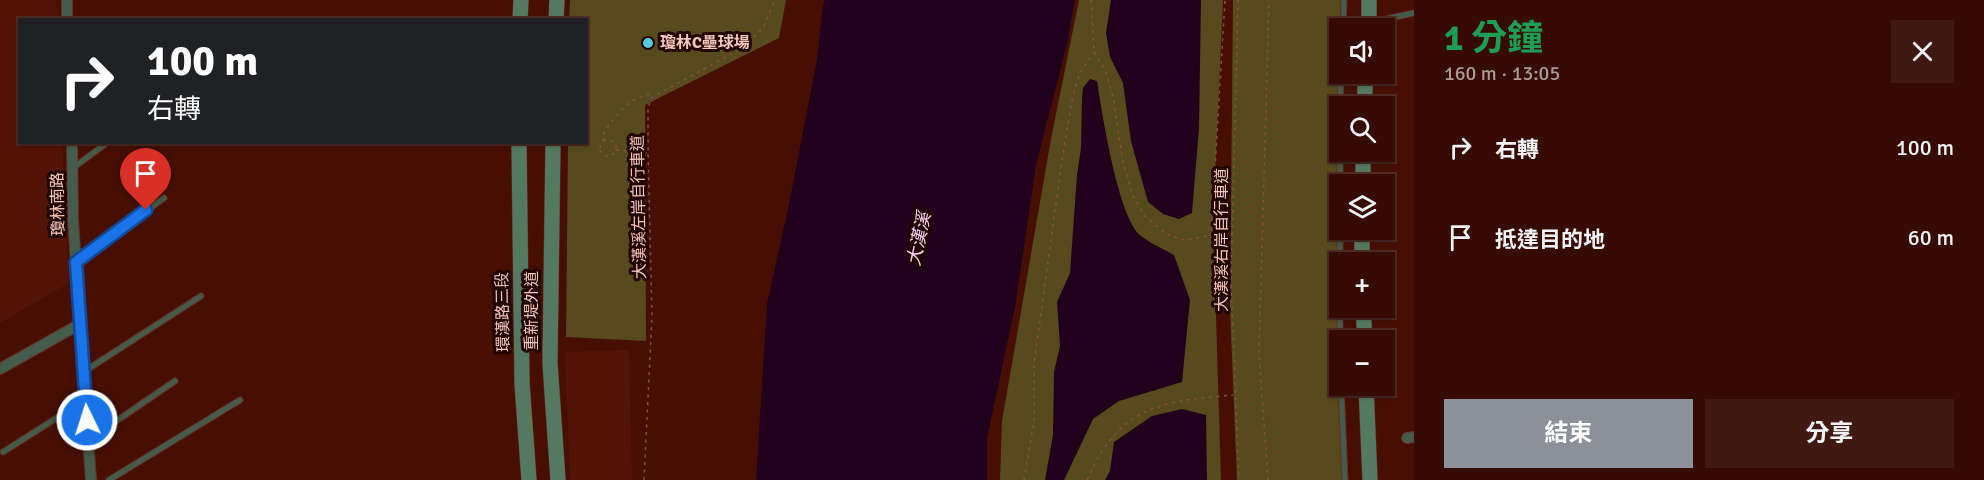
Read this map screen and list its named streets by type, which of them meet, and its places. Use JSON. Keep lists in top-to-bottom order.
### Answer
{
  "streets": {
    "street": ["瓊林南路", "重新堤外道", "環漢路三段"],
    "path": ["大漢溪左岸自行車道", "大漢溪右岸自行車道"]
  },
  "water": ["大漢溪"],
  "places": ["瓊林C壘球場"],
  "page": {
    "heading": ["1 分鐘", "160 m · 13:05"],
    "map_buttons": ["+", "−"],
    "turn": ["100 m", "右轉"],
    "list": [
      {
        "name": "右轉",
        "value": "100 m"
      },
      {
        "name": "抵達目的地",
        "value": "60 m"
      }
    ],
    "buttons": ["結束", "分享"]
  }
}
